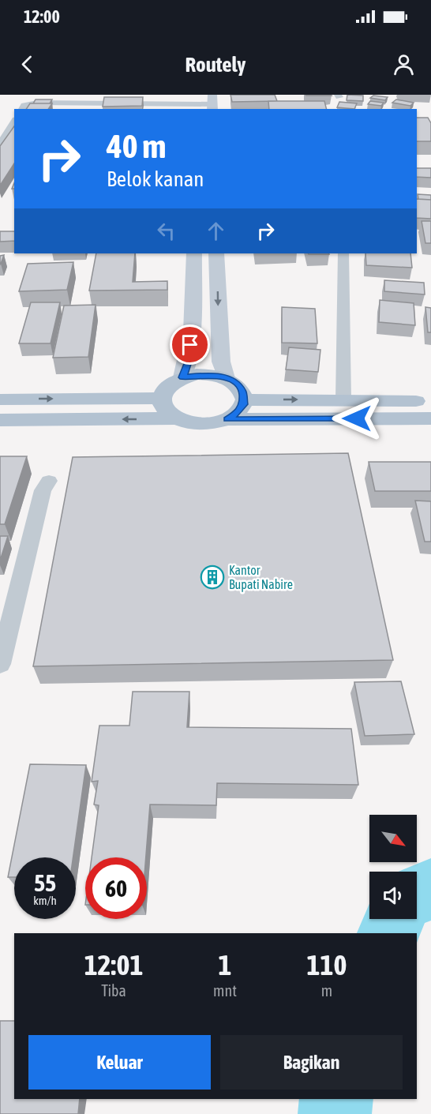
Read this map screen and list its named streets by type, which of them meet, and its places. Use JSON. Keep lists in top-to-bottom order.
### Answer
{
  "places": {
    "building": ["Kantor Bupati Nabire"]
  },
  "north": "bottom right",
  "page": {
    "status": "12:00",
    "header": "Routely",
    "turn": ["40 m", "Belok kanan"],
    "speed": "55 km/h",
    "limit": "60",
    "eta": [
      "12:01",
      "Tiba",
      "1",
      "mnt",
      "110",
      "m"
    ],
    "buttons": ["Keluar", "Bagikan"]
  }
}
